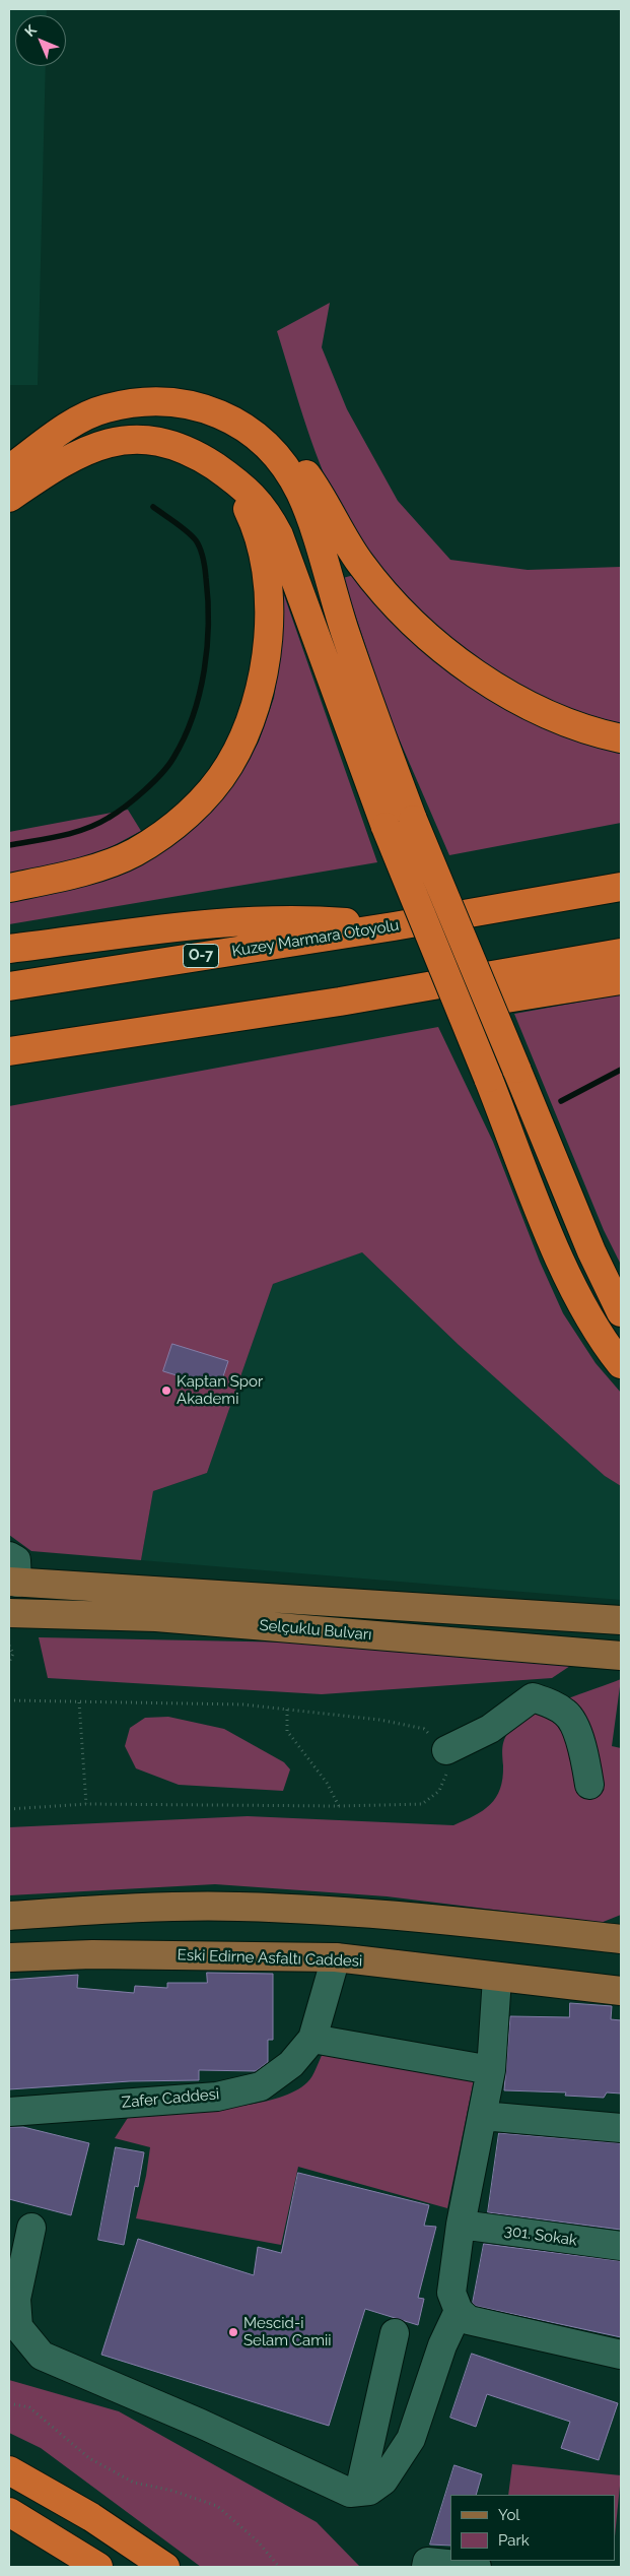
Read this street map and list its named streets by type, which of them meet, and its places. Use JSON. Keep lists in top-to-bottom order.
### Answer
{
  "streets": {
    "highway": ["Kuzey Marmara Otoyolu", "O-7"],
    "main road": ["Selçuklu Bulvarı", "Eski Edirne Asfaltı Caddesi"],
    "street": ["Zafer Caddesi", "301. Sokak"]
  },
  "crossings": [
    ["Eski Edirne Asfaltı Caddesi", "Zafer Caddesi"]
  ],
  "places": ["Kaptan Spor Akademi", "Mescid-i Selam Camii"],
  "legend": ["Yol", "Park"],
  "north": "top left"
}
